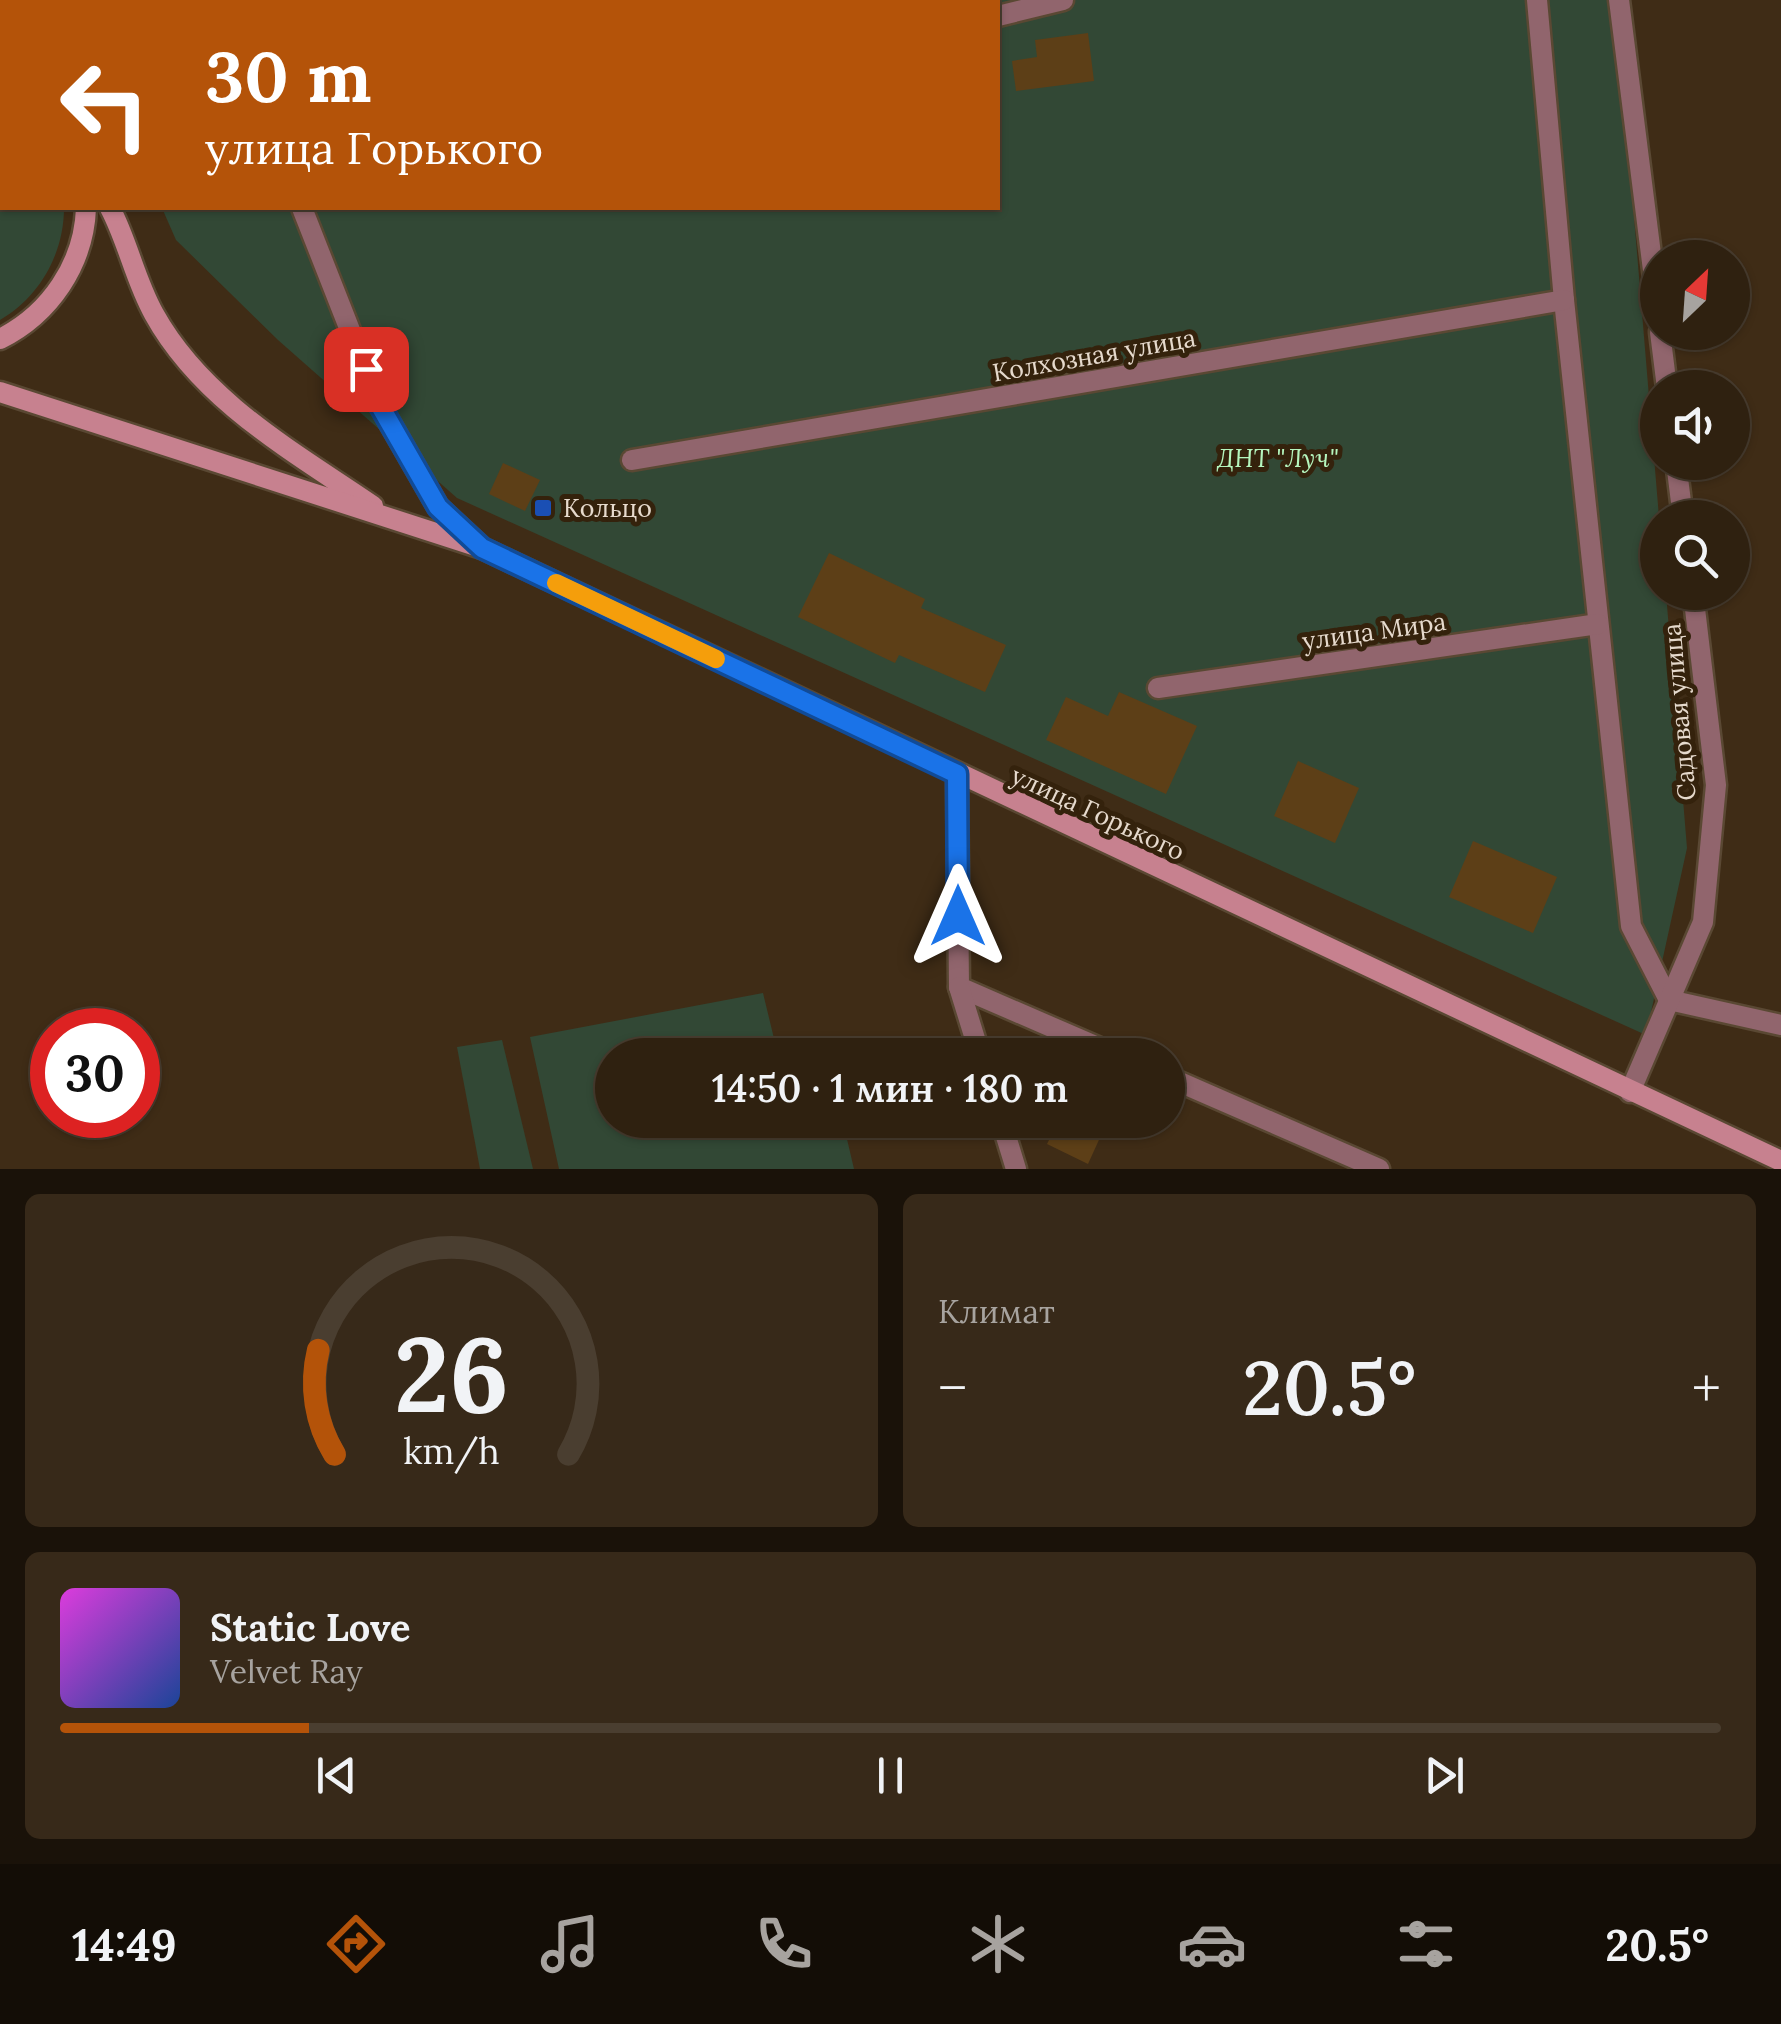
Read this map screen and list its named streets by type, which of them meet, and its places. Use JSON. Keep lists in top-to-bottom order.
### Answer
{
  "streets": {
    "main road": ["улица Горького"],
    "street": ["Колхозная улица", "улица Мира", "Садовая улица"]
  },
  "crossings": [
    ["Садовая улица", "улица Горького"]
  ],
  "parks": ["ДНТ \"Луч\""],
  "places": {
    "transit": ["Кольцо"]
  },
  "north": "top right",
  "page": {
    "turn": ["30 m", "улица Горького"],
    "limit": "30",
    "trip": "14:50 · 1 мин · 180 m",
    "tile": "Климат",
    "heat": ["−", "20.5°", "+"],
    "song": ["Static Love", "Velvet Ray"],
    "tabs": ["14:49", "20.5°"],
    "gauge": ["26", "km/h"]
  }
}
